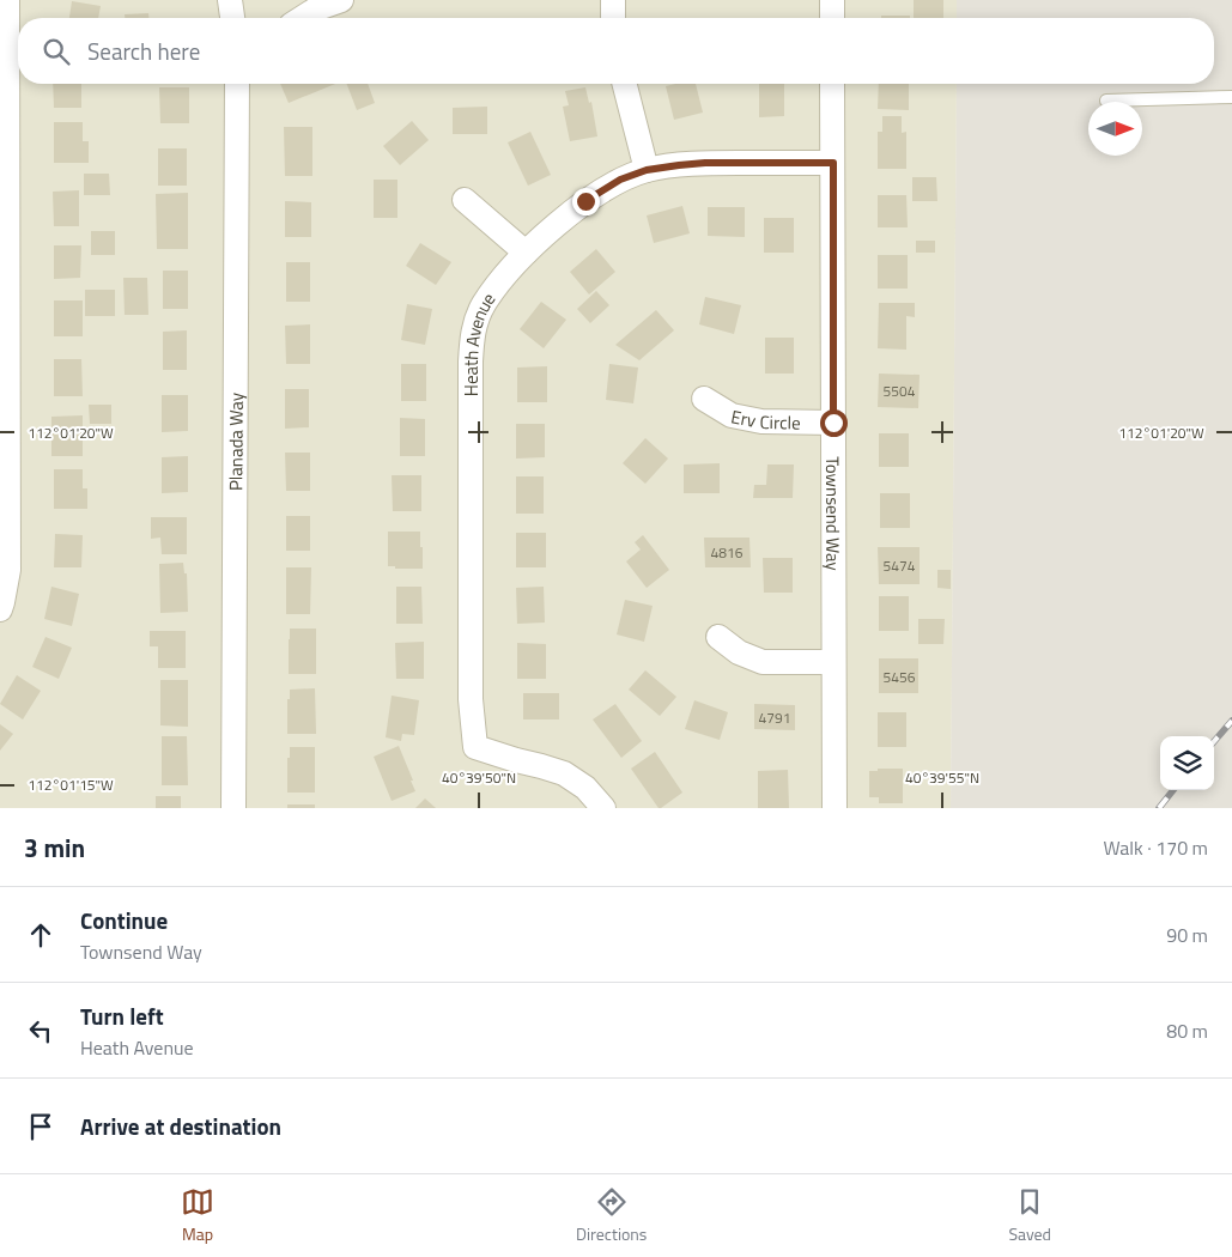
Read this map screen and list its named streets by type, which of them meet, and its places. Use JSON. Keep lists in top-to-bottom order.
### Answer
{
  "streets": {
    "street": [
      "Heath Avenue",
      "Erv Circle",
      "Planada Way",
      "Townsend Way"
    ]
  },
  "crossings": [
    ["Heath Avenue", "Townsend Way"],
    ["Erv Circle", "Townsend Way"]
  ],
  "house_numbers": [
    "5504",
    "4816",
    "5474",
    "5456",
    "4791"
  ],
  "north": "right",
  "page": {
    "search": "Search here",
    "heading": ["3 min", "Walk · 170 m"],
    "list": [
      ["Continue", "Townsend Way", "90 m"],
      ["Turn left", "Heath Avenue", "80 m"],
      "Arrive at destination"
    ],
    "nav": ["Map", "Directions", "Saved"]
  },
  "coordinates": [
    "112°01'20\"W",
    "40°39'50\"N",
    "40°39'55\"N",
    "112°01'15\"W"
  ]
}
